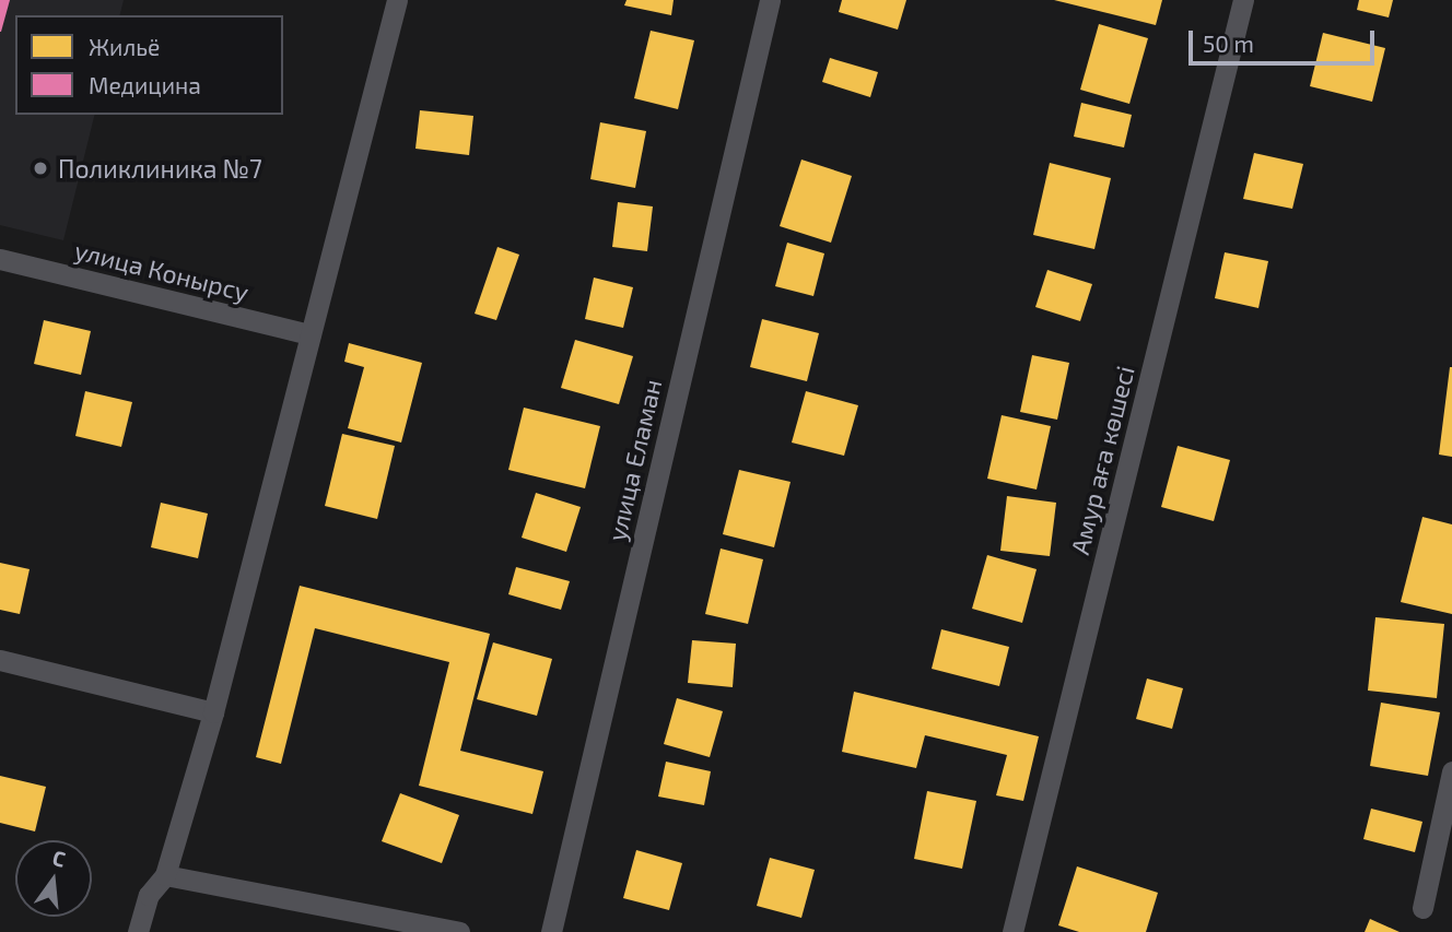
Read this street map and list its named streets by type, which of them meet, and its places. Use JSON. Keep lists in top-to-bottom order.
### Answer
{
  "streets": {
    "street": ["улица Конырсу", "улица Еламан", "Амур аға көшесі"]
  },
  "places": ["Поликлиника №7"],
  "legend": ["Жильё", "Медицина"],
  "scale_bar": "50 m",
  "north": "top"
}
